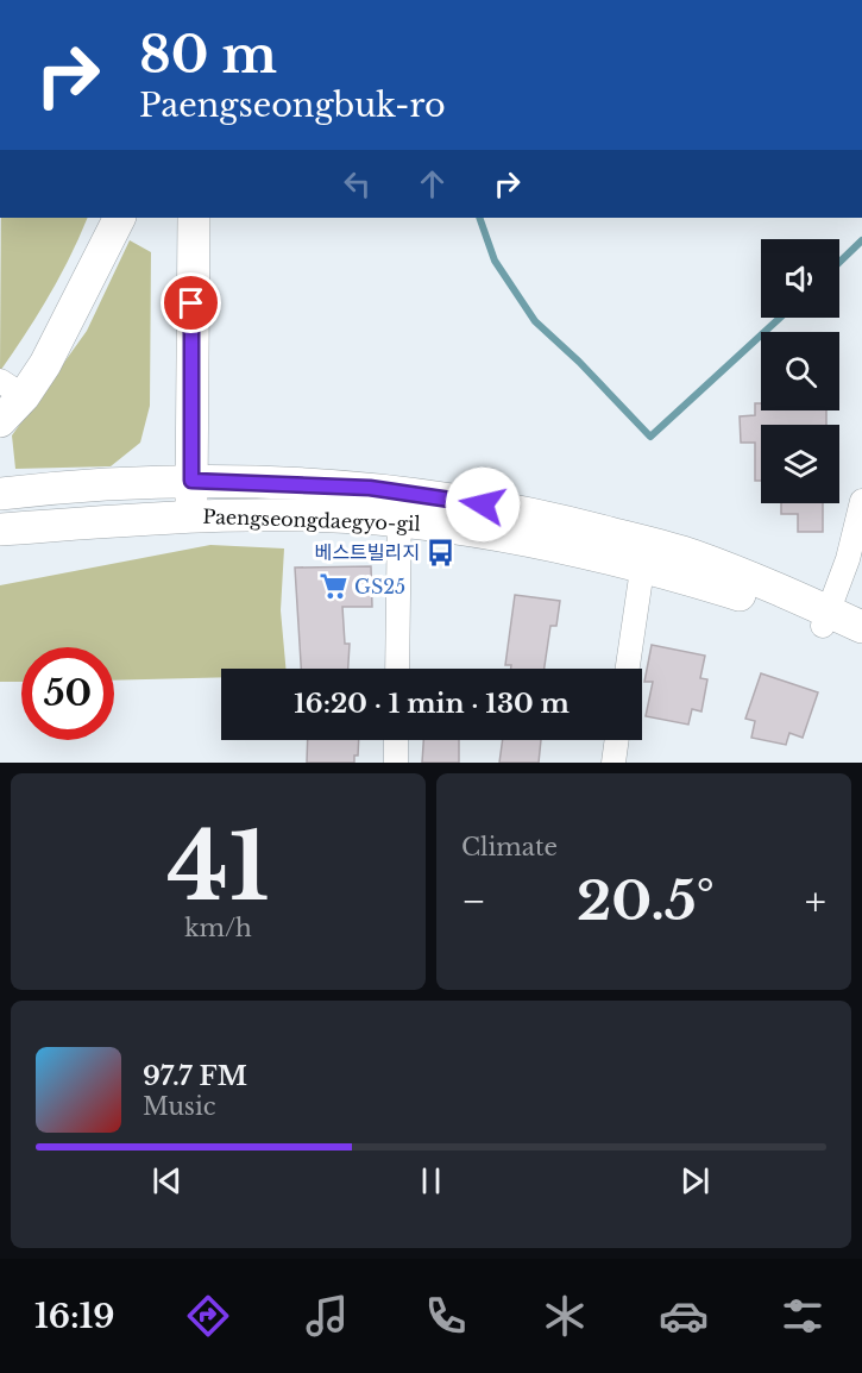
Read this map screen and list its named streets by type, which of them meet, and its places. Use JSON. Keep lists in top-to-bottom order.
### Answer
{
  "streets": {
    "main road": ["Paengseongdaegyo-gil"]
  },
  "places": {
    "bus stop": ["베스트빌리지"],
    "supermarket": ["GS25"]
  },
  "page": {
    "turn": ["80 m", "Paengseongbuk-ro"],
    "limit": "50",
    "trip": "16:20 · 1 min · 130 m",
    "tile": [
      ["41", "km/h"],
      "Climate"
    ],
    "heat": ["−", "20.5°", "+"],
    "song": ["97.7 FM", "Music"],
    "tabs": "16:19"
  }
}
